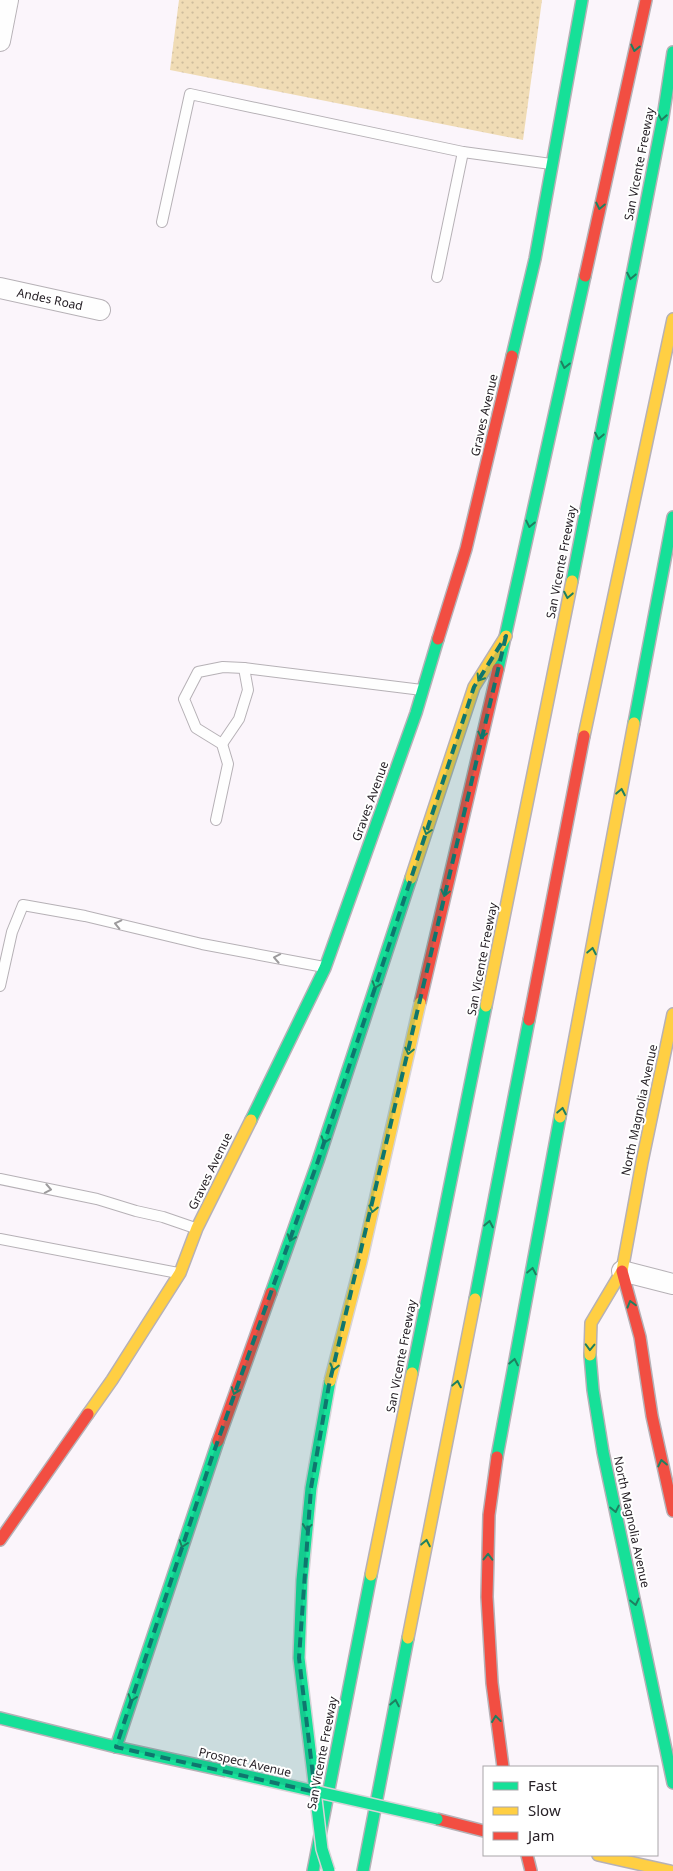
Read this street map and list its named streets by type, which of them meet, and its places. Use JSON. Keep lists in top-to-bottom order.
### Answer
{
  "streets": {
    "main road": [
      "San Vicente Freeway",
      "Graves Avenue",
      "North Magnolia Avenue",
      "Prospect Avenue"
    ],
    "street": ["Andes Road"]
  },
  "legend": ["Fast", "Slow", "Jam"]
}
